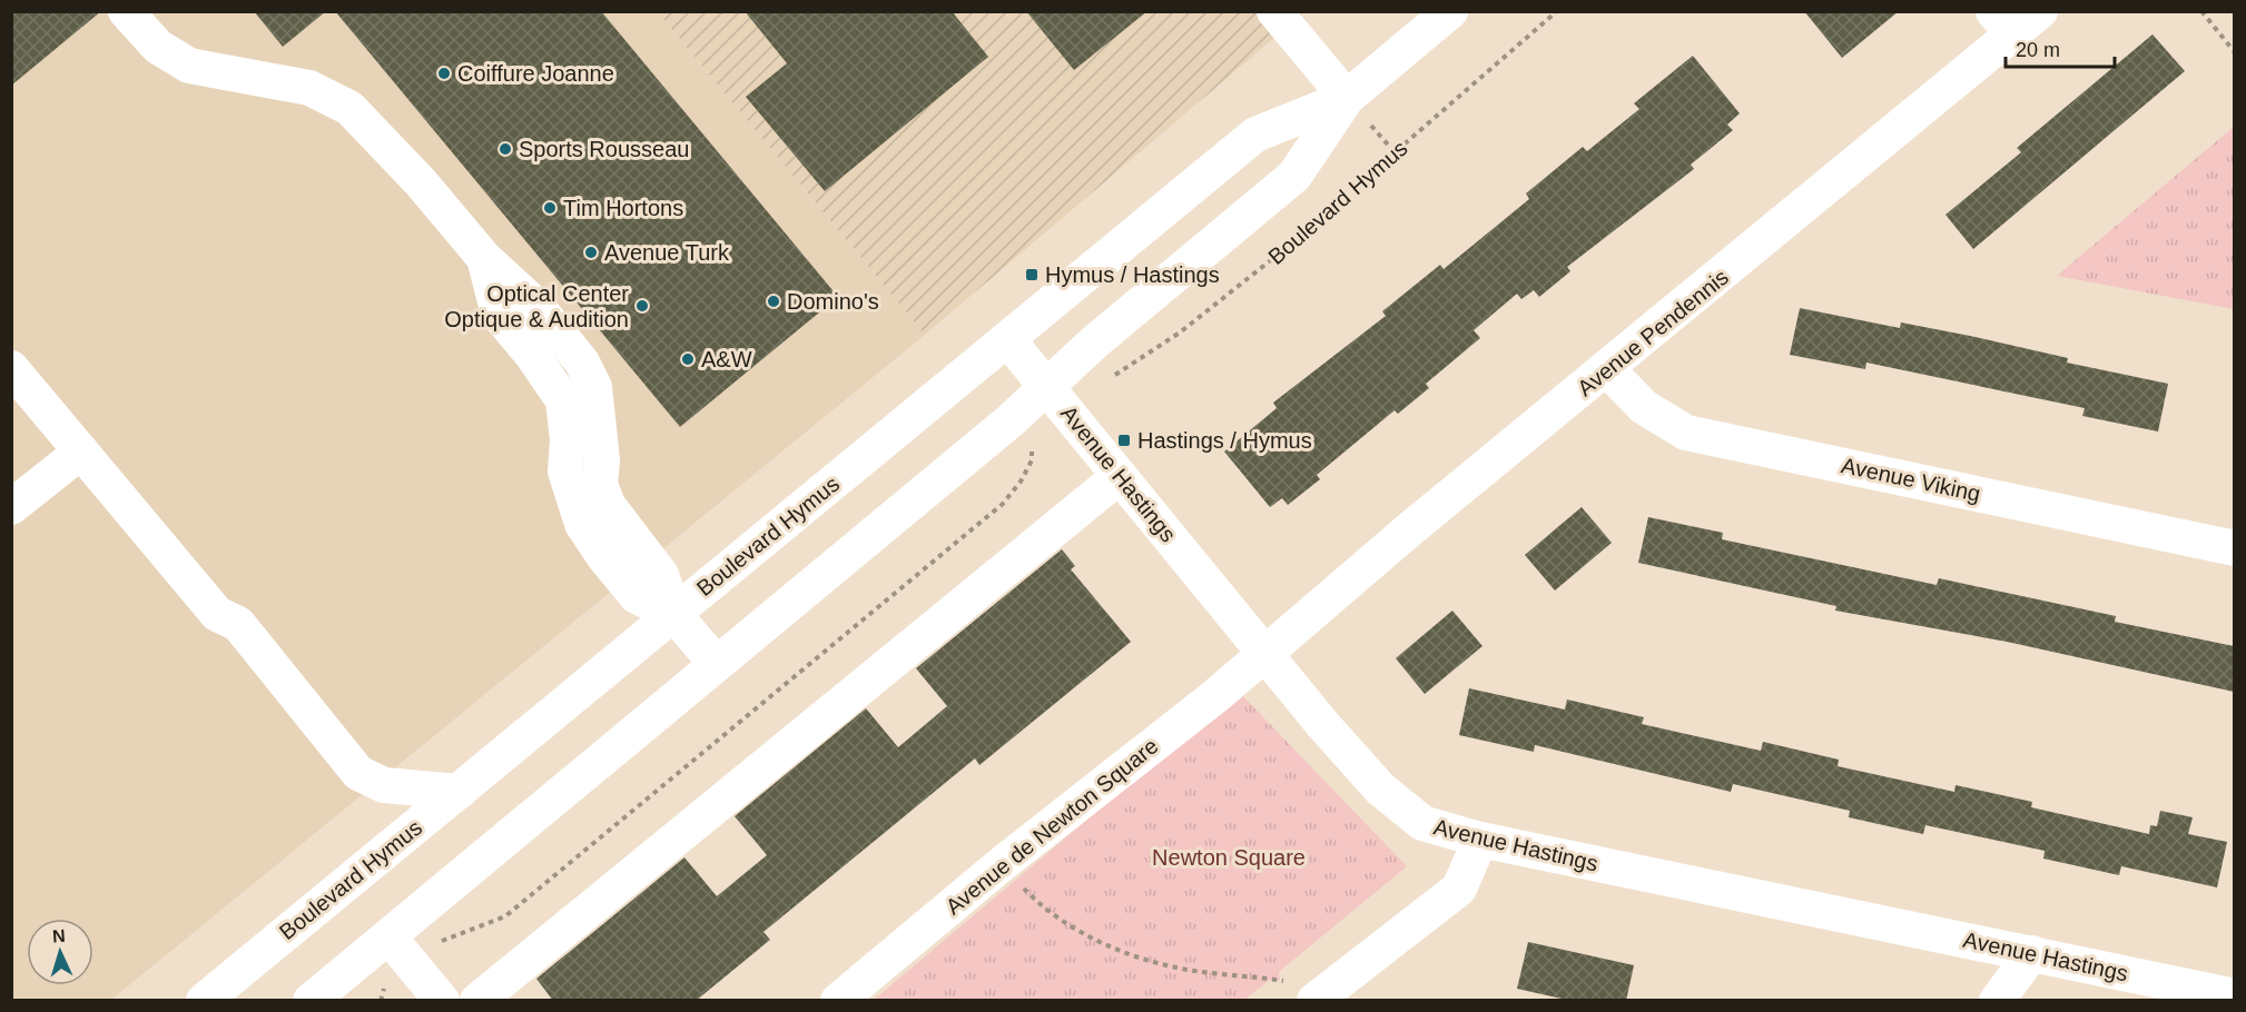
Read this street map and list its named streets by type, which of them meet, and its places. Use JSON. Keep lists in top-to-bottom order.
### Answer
{
  "streets": {
    "street": [
      "Boulevard Hymus",
      "Avenue Pendennis",
      "Avenue Hastings",
      "Avenue Viking",
      "Avenue de Newton Square"
    ]
  },
  "crossings": [
    ["Boulevard Hymus", "Avenue Hastings"],
    ["Avenue Pendennis", "Avenue Hastings"],
    ["Avenue Pendennis", "Avenue Viking"],
    ["Avenue Pendennis", "Avenue de Newton Square"],
    ["Avenue Hastings", "Avenue de Newton Square"]
  ],
  "parks": ["Newton Square"],
  "places": {
    "other": [
      "Coiffure Joanne",
      "Sports Rousseau",
      "Tim Hortons",
      "Avenue Turk",
      "Domino's",
      "Optical Center Optique & Audition",
      "A&W"
    ],
    "transit": ["Hymus / Hastings", "Hastings / Hymus"]
  },
  "scale_bar": "20 m",
  "north": "top"
}
